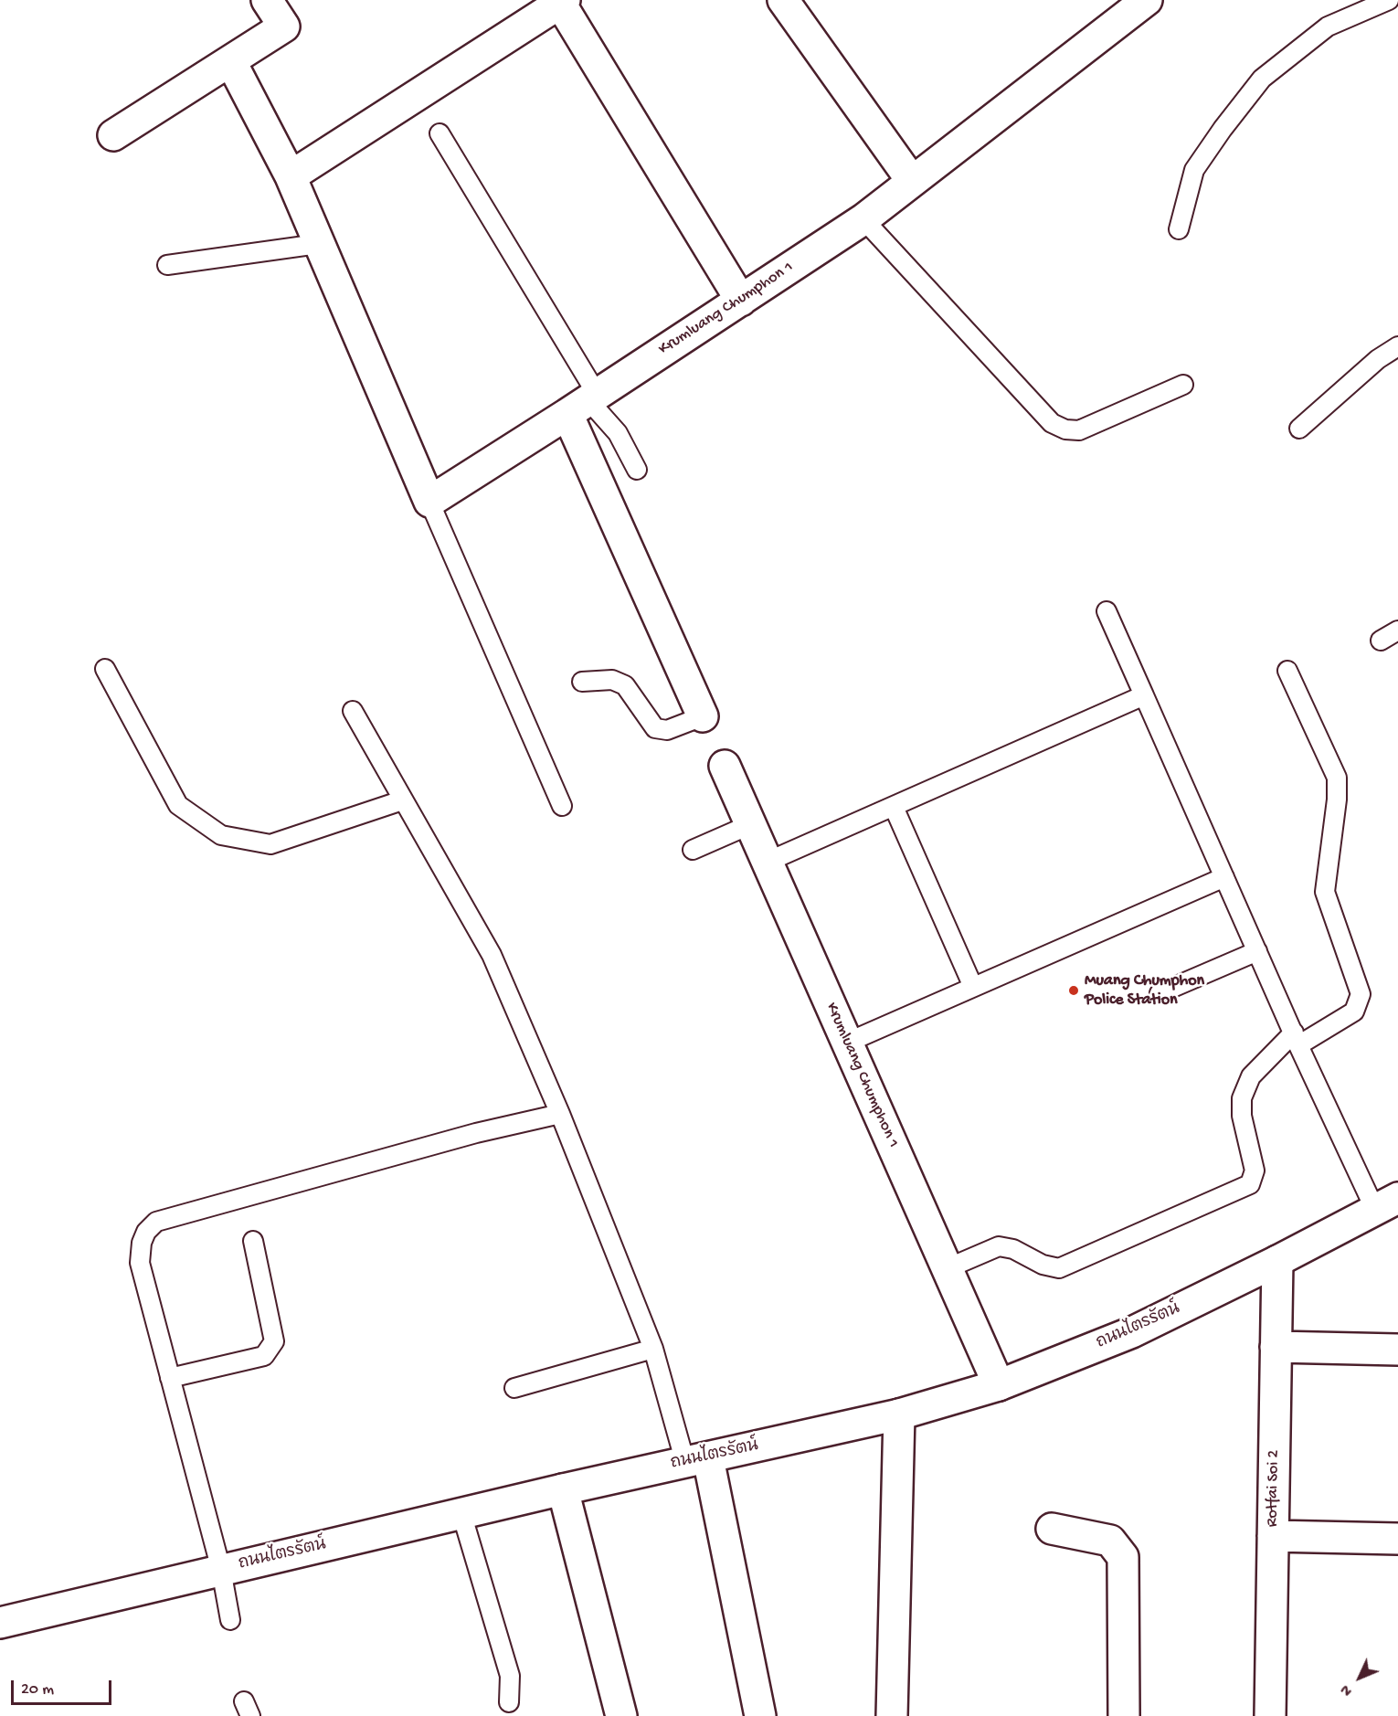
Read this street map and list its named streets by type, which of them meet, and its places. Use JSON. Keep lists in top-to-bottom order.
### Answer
{
  "streets": {
    "street": ["Krumluang Chumphon 1", "ถนนไตรรัตน์", "Rotfai Soi 2"]
  },
  "crossings": [
    ["Krumluang Chumphon 1", "ถนนไตรรัตน์"],
    ["ถนนไตรรัตน์", "Rotfai Soi 2"]
  ],
  "places": ["Muang Chumphon Police Station"],
  "scale_bar": "20 m",
  "north": "bottom left"
}
